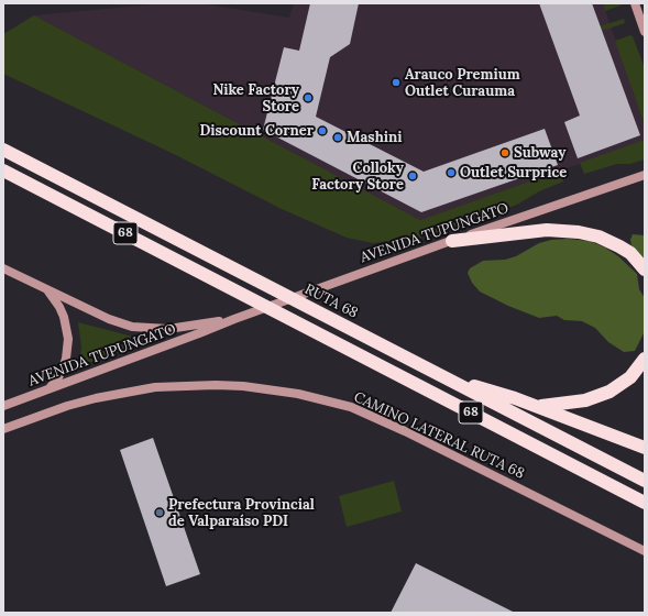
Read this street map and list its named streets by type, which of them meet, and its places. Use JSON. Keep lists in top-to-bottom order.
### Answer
{
  "streets": {
    "highway": ["68", "RUTA 68"],
    "main road": ["AVENIDA TUPUNGATO", "CAMINO LATERAL RUTA 68"]
  },
  "places": [
    "Arauco Premium Outlet Curauma",
    "Nike Factory Store",
    "Discount Corner",
    "Mashini",
    "Subway",
    "Outlet Surprice",
    "Colloky Factory Store",
    "Prefectura Provincial de Valparaíso PDI"
  ]
}
